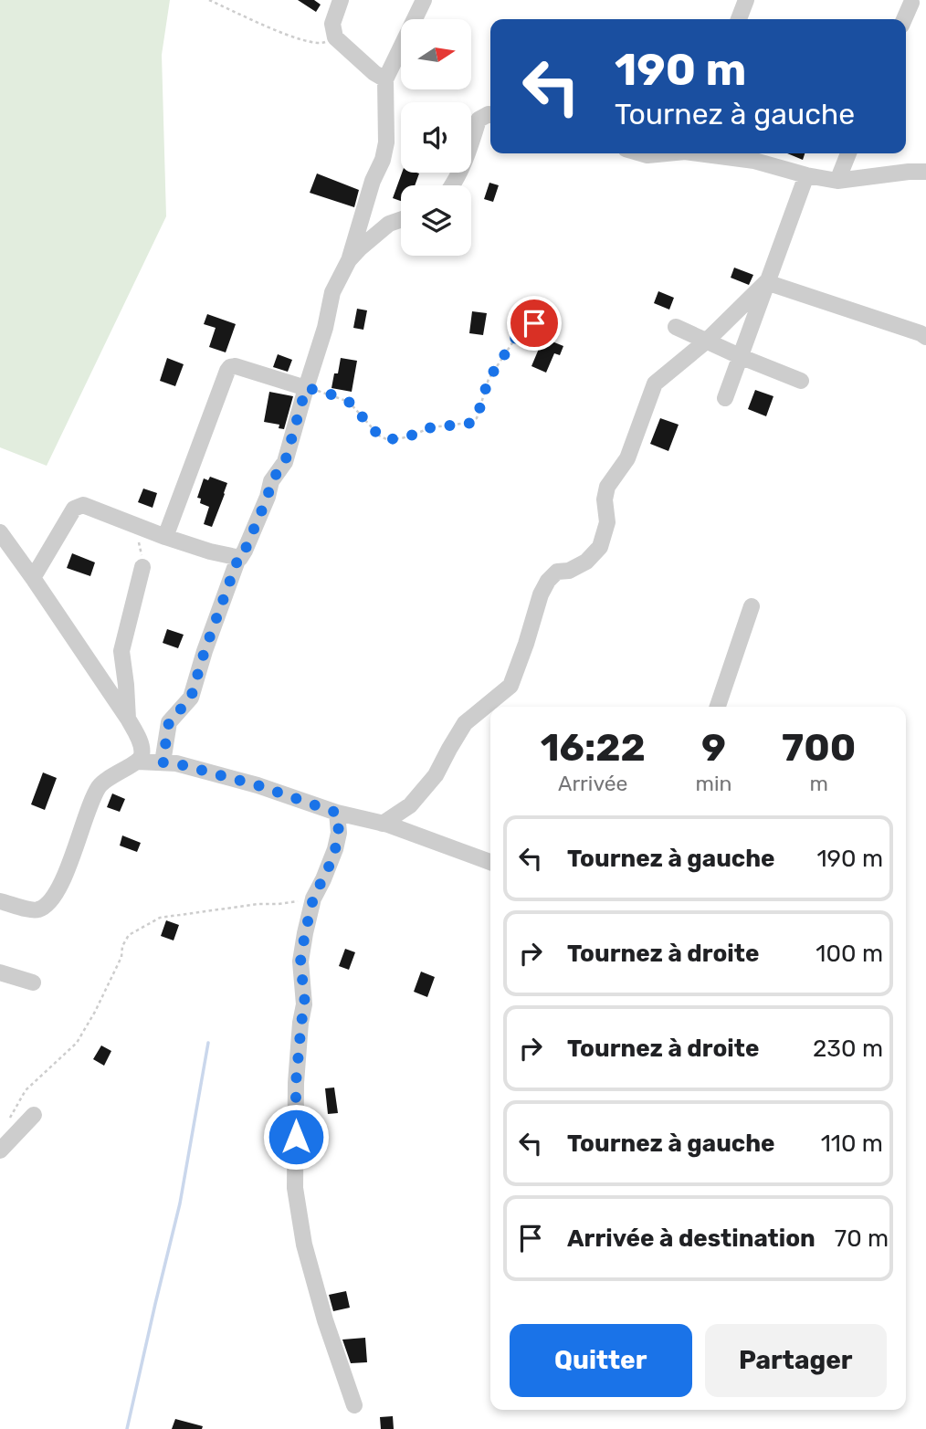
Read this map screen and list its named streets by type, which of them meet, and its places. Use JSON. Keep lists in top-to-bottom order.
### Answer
{
  "north": "right",
  "page": {
    "turn": ["190 m", "Tournez à gauche"],
    "eta": [
      "16:22",
      "Arrivée",
      "9",
      "min",
      "700",
      "m"
    ],
    "list": [
      {
        "name": "Tournez à gauche",
        "value": "190 m"
      },
      {
        "name": "Tournez à droite",
        "value": "100 m"
      },
      {
        "name": "Tournez à droite",
        "value": "230 m"
      },
      {
        "name": "Tournez à gauche",
        "value": "110 m"
      },
      {
        "name": "Arrivée à destination",
        "value": "70 m"
      }
    ],
    "buttons": ["Quitter", "Partager"]
  }
}
